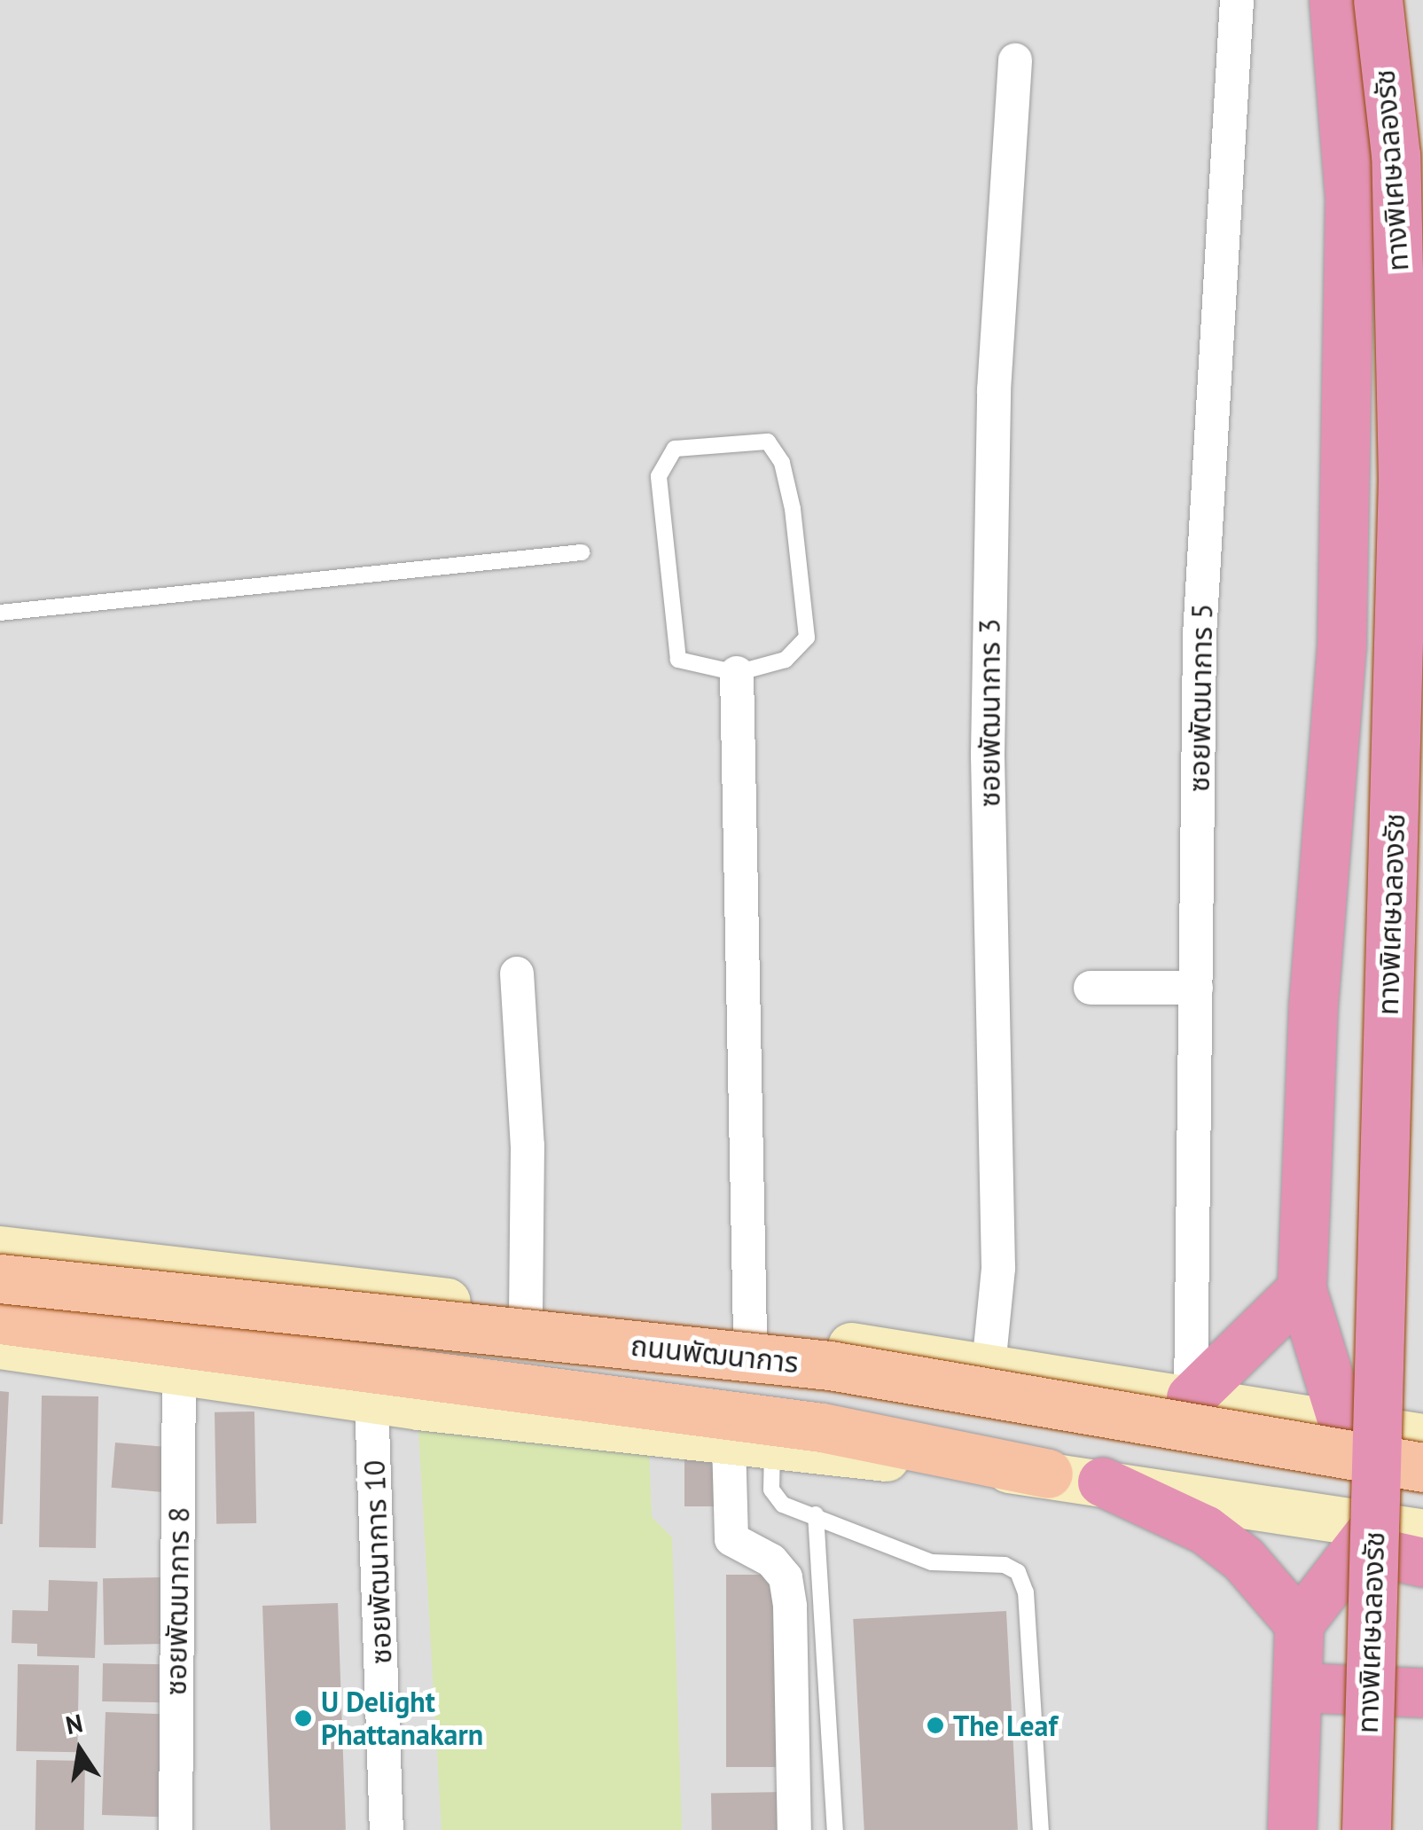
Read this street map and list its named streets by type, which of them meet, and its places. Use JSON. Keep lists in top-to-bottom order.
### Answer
{
  "streets": {
    "highway": ["ทางพิเศษฉลองรัช"],
    "main road": ["ถนนพัฒนาการ"],
    "street": [
      "ซอยพัฒนาการ 5",
      "ซอยพัฒนาการ 3",
      "ซอยพัฒนาการ 10",
      "ซอยพัฒนาการ 8"
    ]
  },
  "crossings": [
    ["ซอยพัฒนาการ 5", "ถนนพัฒนาการ"],
    ["ซอยพัฒนาการ 3", "ถนนพัฒนาการ"],
    ["ถนนพัฒนาการ", "ซอยพัฒนาการ 10"],
    ["ถนนพัฒนาการ", "ซอยพัฒนาการ 8"]
  ],
  "places": ["U Delight Phattanakarn", "The Leaf"],
  "north": "top"
}
